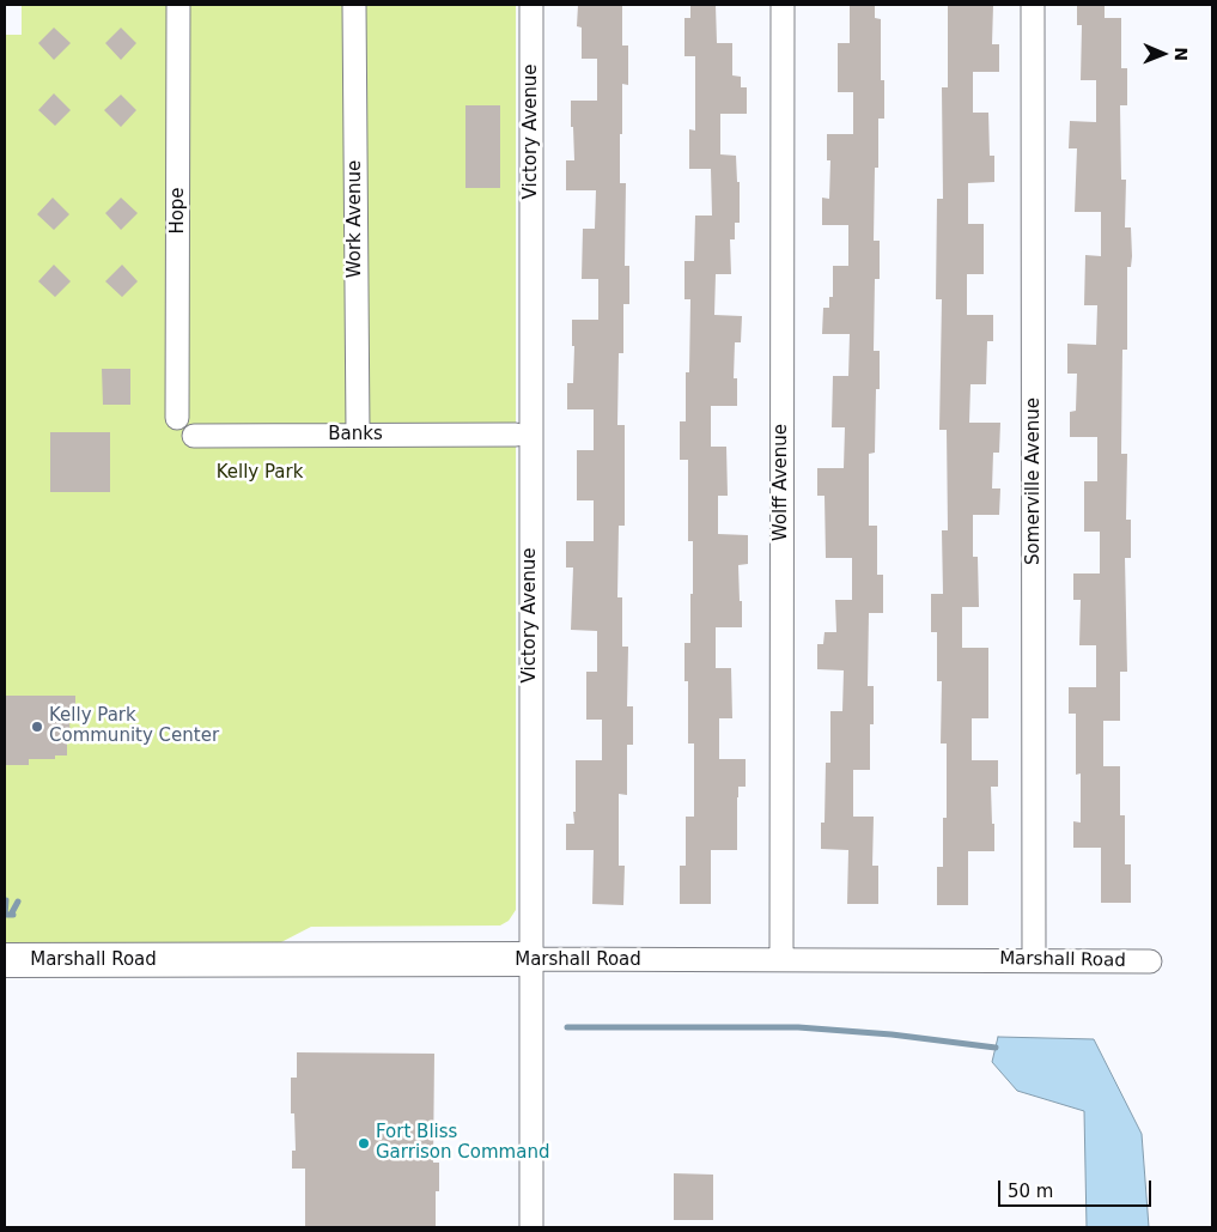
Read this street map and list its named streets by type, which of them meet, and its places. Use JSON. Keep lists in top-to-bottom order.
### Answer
{
  "streets": {
    "street": [
      "Victory Avenue",
      "Hope",
      "Work Avenue",
      "Banks",
      "Somerville Avenue",
      "Wolff Avenue",
      "Marshall Road"
    ]
  },
  "crossings": [
    ["Victory Avenue", "Marshall Road"],
    ["Work Avenue", "Banks"],
    ["Somerville Avenue", "Marshall Road"],
    ["Wolff Avenue", "Marshall Road"]
  ],
  "parks": ["Kelly Park"],
  "places": ["Kelly Park Community Center", "Fort Bliss Garrison Command"],
  "scale_bar": "50 m",
  "north": "right"
}
